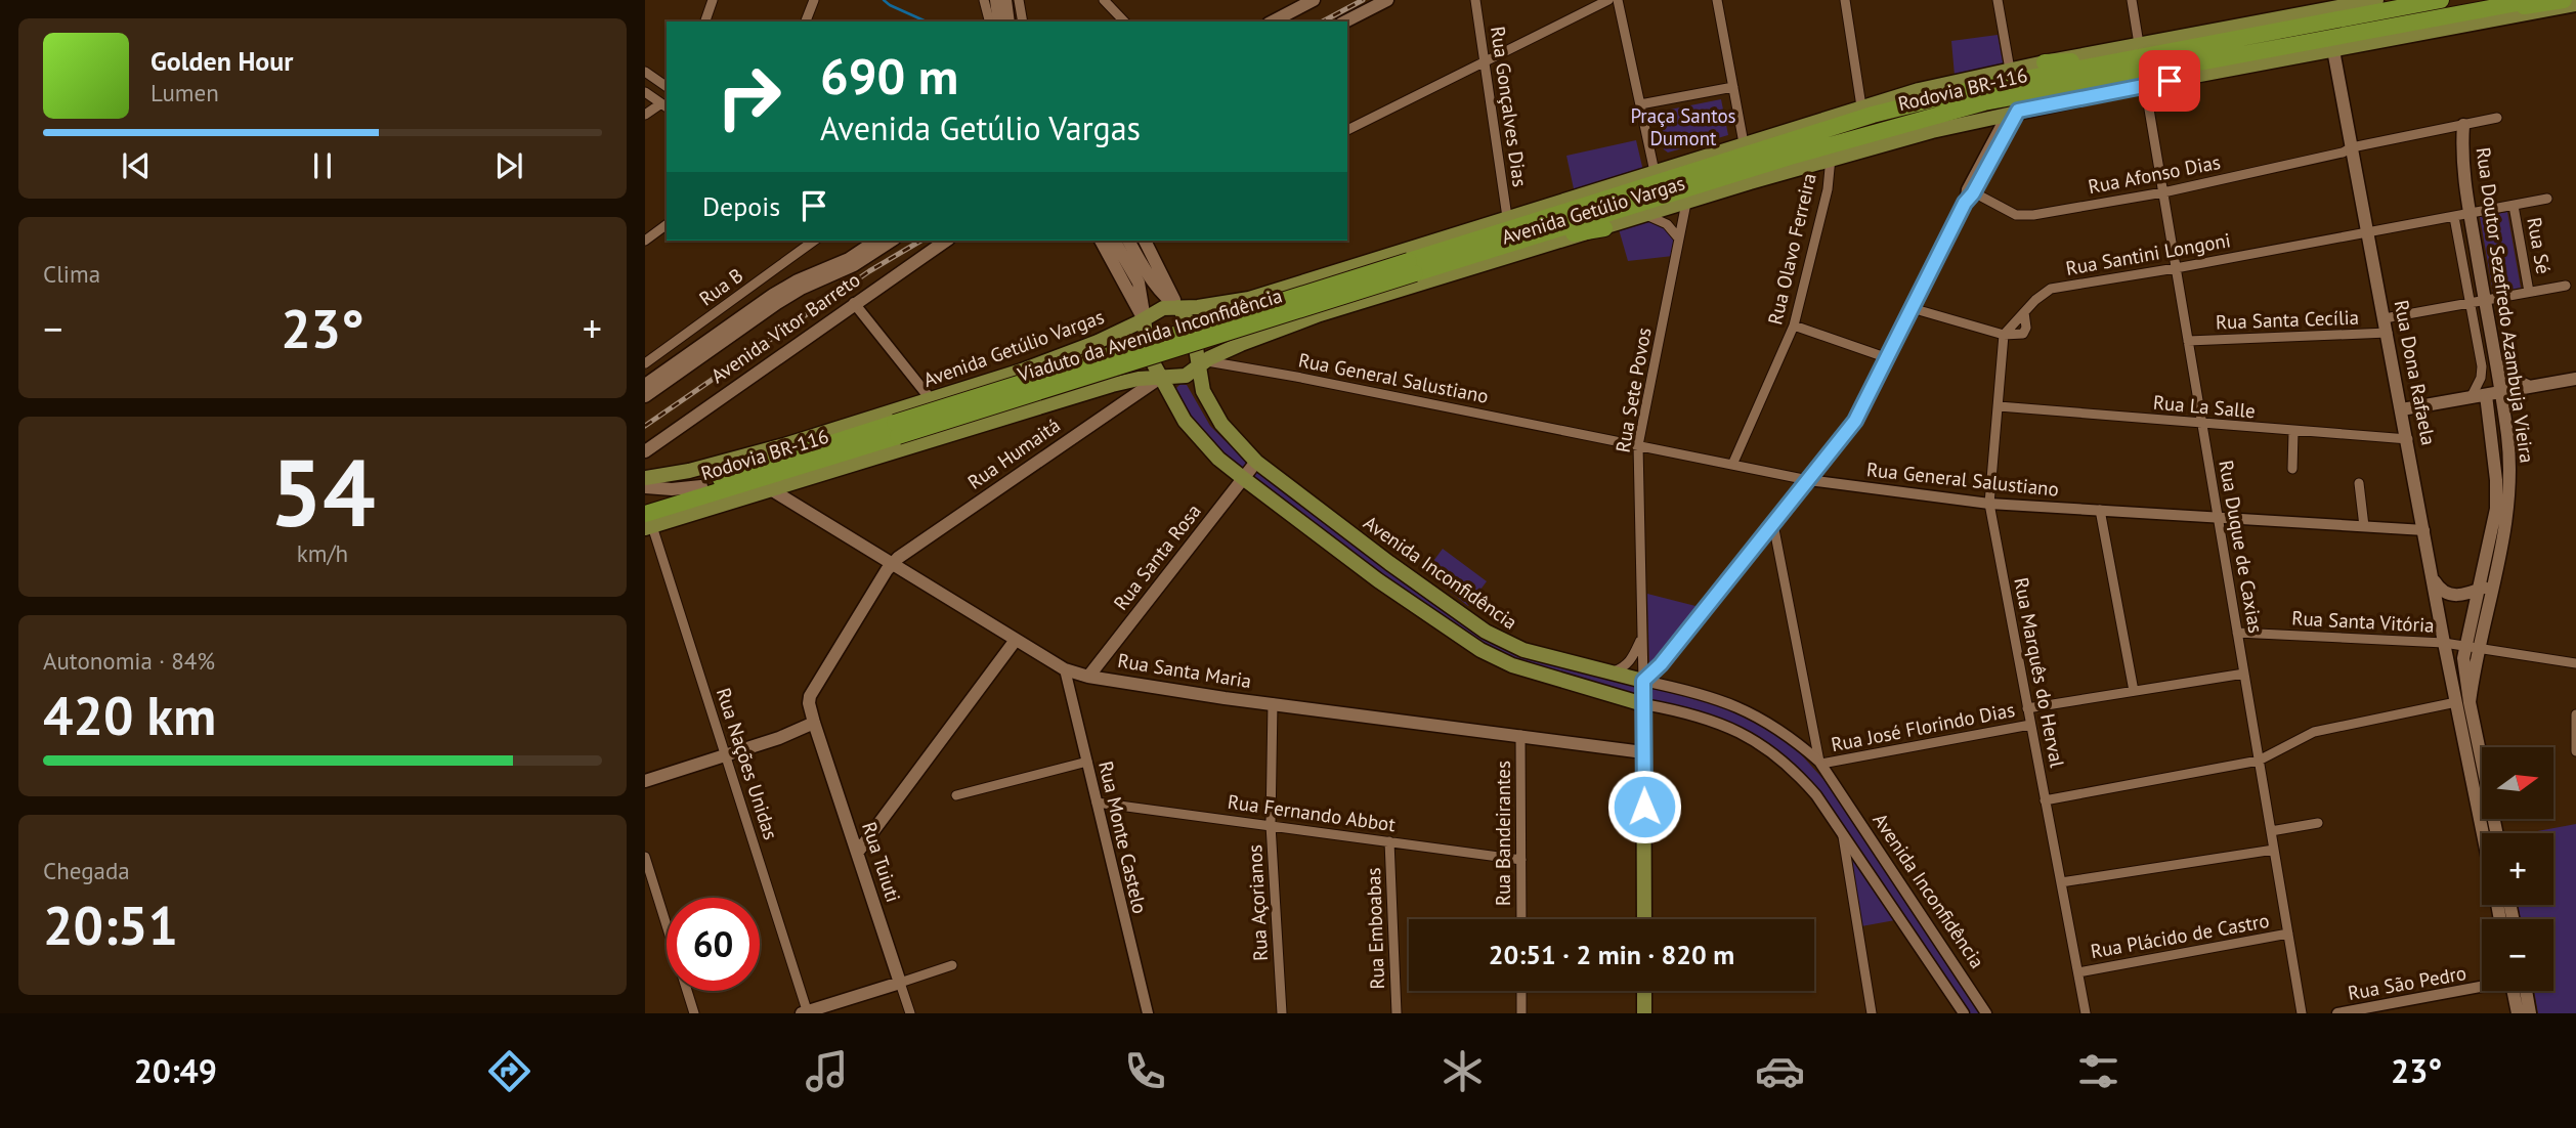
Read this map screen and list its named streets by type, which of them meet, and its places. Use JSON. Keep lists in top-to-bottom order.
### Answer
{
  "streets": {
    "highway": ["Rodovia BR-116", "Viaduto da Avenida Inconfidência"],
    "main road": [
      "Avenida Getúlio Vargas",
      "Rua Doutor Sezefredo Azambuja Vieira",
      "Avenida Vitor Barreto",
      "Rua Dona Rafaela",
      "Rua Humaitá",
      "Rua Santa Rosa",
      "Avenida Inconfidência",
      "Rua Santa Maria",
      "Rua Tuiuti"
    ],
    "street": [
      "Rua Gonçalves Dias",
      "Rua Afonso Dias",
      "Rua Sé",
      "Rua Olavo Ferreira",
      "Rua Santini Longoni",
      "Rua B",
      "Rua Santa Cecília",
      "Rua General Salustiano",
      "Rua Sete Povos",
      "Rua La Salle",
      "Rua Duque de Caxias",
      "Rua Santa Vitória",
      "Rua Marquês do Herval",
      "Rua José Florindo Dias",
      "Rua Nações Unidas",
      "Rua Fernando Abbot",
      "Rua Bandeirantes",
      "Rua Monte Castelo",
      "Rua Açorianos",
      "Rua Emboabas",
      "Rua Plácido de Castro",
      "Rua São Pedro"
    ]
  },
  "crossings": [
    ["Rodovia BR-116", "Avenida Getúlio Vargas"],
    ["Rodovia BR-116", "Viaduto da Avenida Inconfidência"],
    ["Rodovia BR-116", "Rua Dona Rafaela"],
    ["Rodovia BR-116", "Rua Nações Unidas"],
    ["Rua Gonçalves Dias", "Avenida Getúlio Vargas"],
    ["Rua Afonso Dias", "Rua Doutor Sezefredo Azambuja Vieira"],
    ["Rua Afonso Dias", "Rua Dona Rafaela"],
    ["Rua Afonso Dias", "Rua Duque de Caxias"],
    ["Avenida Getúlio Vargas", "Rua Olavo Ferreira"],
    ["Avenida Getúlio Vargas", "Rua General Salustiano"],
    ["Avenida Getúlio Vargas", "Rua Sete Povos"],
    ["Avenida Getúlio Vargas", "Rua Humaitá"],
    ["Avenida Getúlio Vargas", "Rua Duque de Caxias"],
    ["Avenida Getúlio Vargas", "Avenida Inconfidência"],
    ["Avenida Getúlio Vargas", "Rua Santa Maria"],
    ["Avenida Getúlio Vargas", "Rua Nações Unidas"],
    ["Rua Sé", "Rua Santini Longoni"],
    ["Rua Olavo Ferreira", "Rua General Salustiano"],
    ["Rua Santini Longoni", "Rua Doutor Sezefredo Azambuja Vieira"],
    ["Rua Santini Longoni", "Rua Dona Rafaela"],
    ["Rua Santini Longoni", "Rua Duque de Caxias"],
    ["Rua Santini Longoni", "Rua Marquês do Herval"],
    ["Rua Doutor Sezefredo Azambuja Vieira", "Rua Dona Rafaela"],
    ["Rua Doutor Sezefredo Azambuja Vieira", "Rua Santa Vitória"],
    ["Rua Santa Cecília", "Rua Dona Rafaela"],
    ["Rua Santa Cecília", "Rua Duque de Caxias"],
    ["Rua Dona Rafaela", "Rua General Salustiano"],
    ["Rua Dona Rafaela", "Rua La Salle"],
    ["Rua Dona Rafaela", "Rua Santa Vitória"],
    ["Rua General Salustiano", "Rua Sete Povos"],
    ["Rua General Salustiano", "Rua Duque de Caxias"],
    ["Rua General Salustiano", "Avenida Inconfidência"],
    ["Rua General Salustiano", "Rua Marquês do Herval"],
    ["Rua Sete Povos", "Avenida Inconfidência"],
    ["Rua La Salle", "Rua Duque de Caxias"],
    ["Rua La Salle", "Rua Marquês do Herval"],
    ["Rua Humaitá", "Avenida Inconfidência"],
    ["Rua Humaitá", "Rua Santa Maria"],
    ["Rua Humaitá", "Rua Tuiuti"],
    ["Rua Duque de Caxias", "Rua Santa Vitória"],
    ["Rua Duque de Caxias", "Rua Plácido de Castro"],
    ["Rua Santa Rosa", "Avenida Inconfidência"],
    ["Rua Santa Rosa", "Rua Santa Maria"],
    ["Avenida Inconfidência", "Rua José Florindo Dias"],
    ["Rua Santa Maria", "Rua Bandeirantes"],
    ["Rua Santa Maria", "Rua Monte Castelo"],
    ["Rua Santa Maria", "Rua Tuiuti"],
    ["Rua Santa Maria", "Rua Açorianos"],
    ["Rua Marquês do Herval", "Rua José Florindo Dias"],
    ["Rua Marquês do Herval", "Rua Plácido de Castro"],
    ["Rua Fernando Abbot", "Rua Bandeirantes"],
    ["Rua Fernando Abbot", "Rua Monte Castelo"],
    ["Rua Fernando Abbot", "Rua Açorianos"],
    ["Rua Fernando Abbot", "Rua Emboabas"]
  ],
  "parks": ["Praça Santos Dumont"],
  "north": "right",
  "page": {
    "turn": ["690 m", "Avenida Getúlio Vargas"],
    "song": ["Golden Hour", "Lumen"],
    "then": "Depois",
    "tile": [
      "Clima",
      ["54", "km/h"],
      ["Autonomia · 84%", "420 km"],
      ["Chegada", "20:51"]
    ],
    "heat": ["−", "23°", "+"],
    "map_buttons": ["+", "−"],
    "limit": "60",
    "trip": "20:51 · 2 min · 820 m",
    "tabs": ["20:49", "23°"]
  }
}
